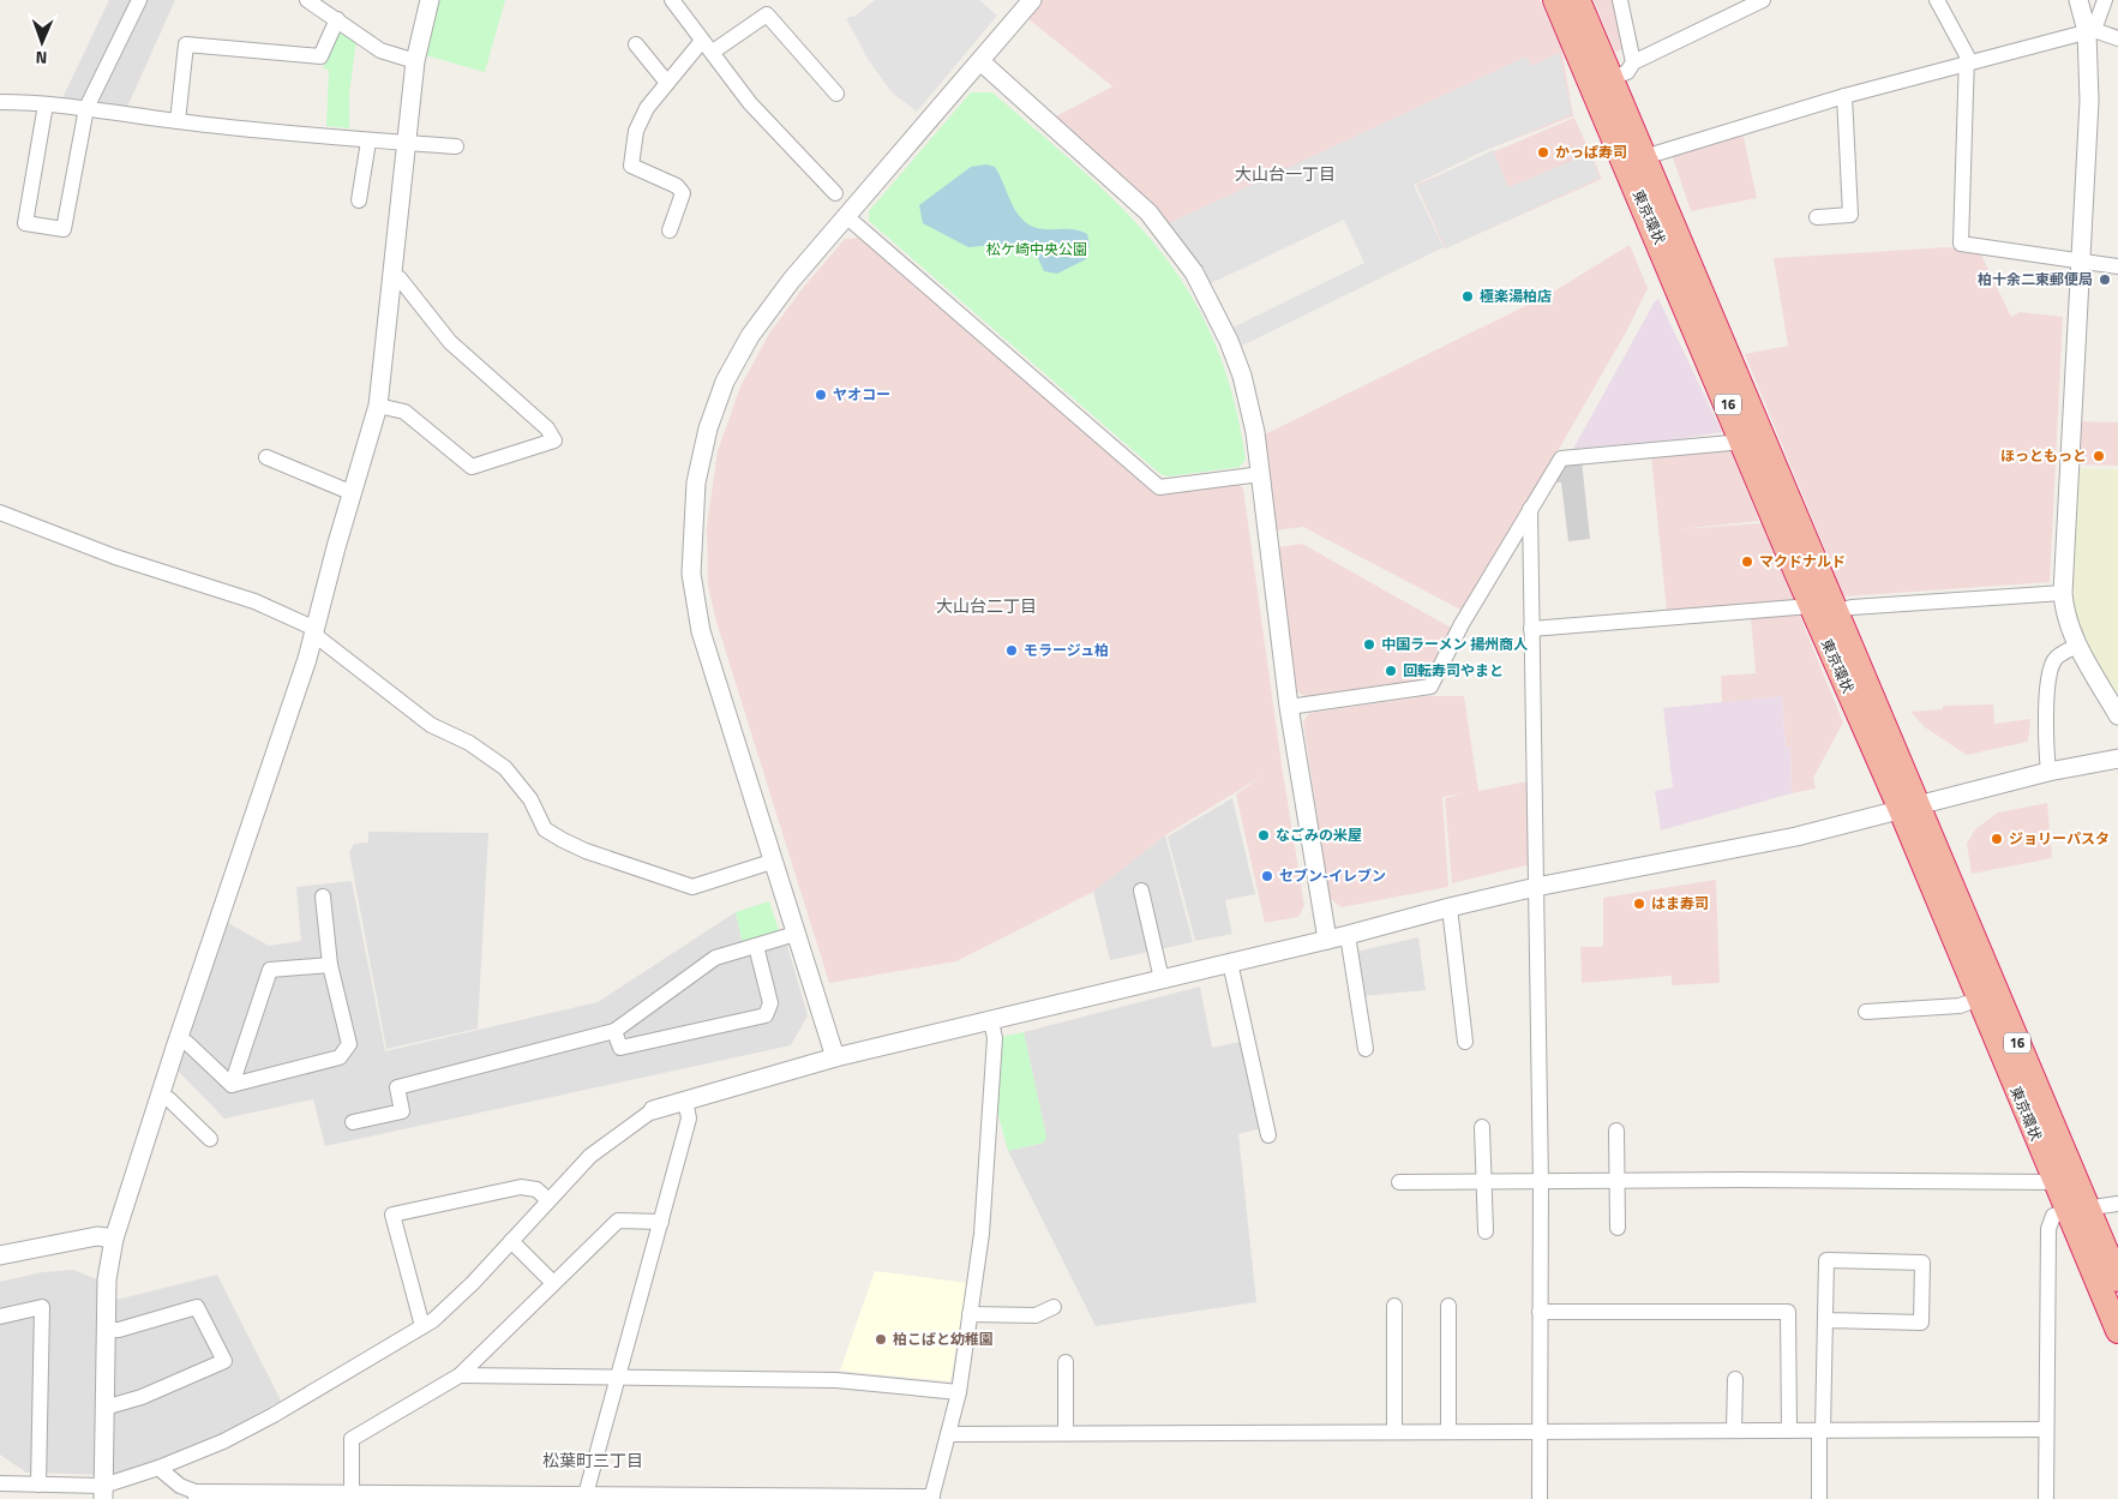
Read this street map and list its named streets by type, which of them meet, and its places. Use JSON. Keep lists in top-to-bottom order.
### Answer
{
  "streets": {
    "highway": ["東京環状", "16"]
  },
  "districts": ["大山台一丁目", "大山台二丁目", "松葉町三丁目"],
  "parks": ["松ケ崎中央公園"],
  "places": [
    "かっぱ寿司",
    "柏十余二東郵便局",
    "極楽湯柏店",
    "ヤオコー",
    "ほっともっと",
    "マクドナルド",
    "中国ラーメン 揚州商人",
    "モラージュ柏",
    "回転寿司やまと",
    "なごみの米屋",
    "ジョリーパスタ",
    "セブン-イレブン",
    "はま寿司",
    "柏こばと幼稚園"
  ],
  "north": "bottom"
}
